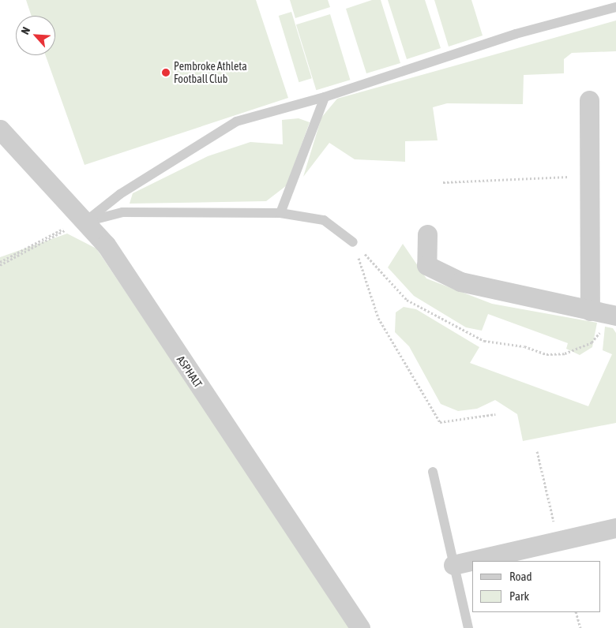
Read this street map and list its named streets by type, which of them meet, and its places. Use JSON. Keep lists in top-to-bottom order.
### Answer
{
  "streets": {
    "street": ["ASPHALT"]
  },
  "places": ["Pembroke Athleta Football Club"],
  "legend": ["Road", "Park"],
  "north": "top left"
}
